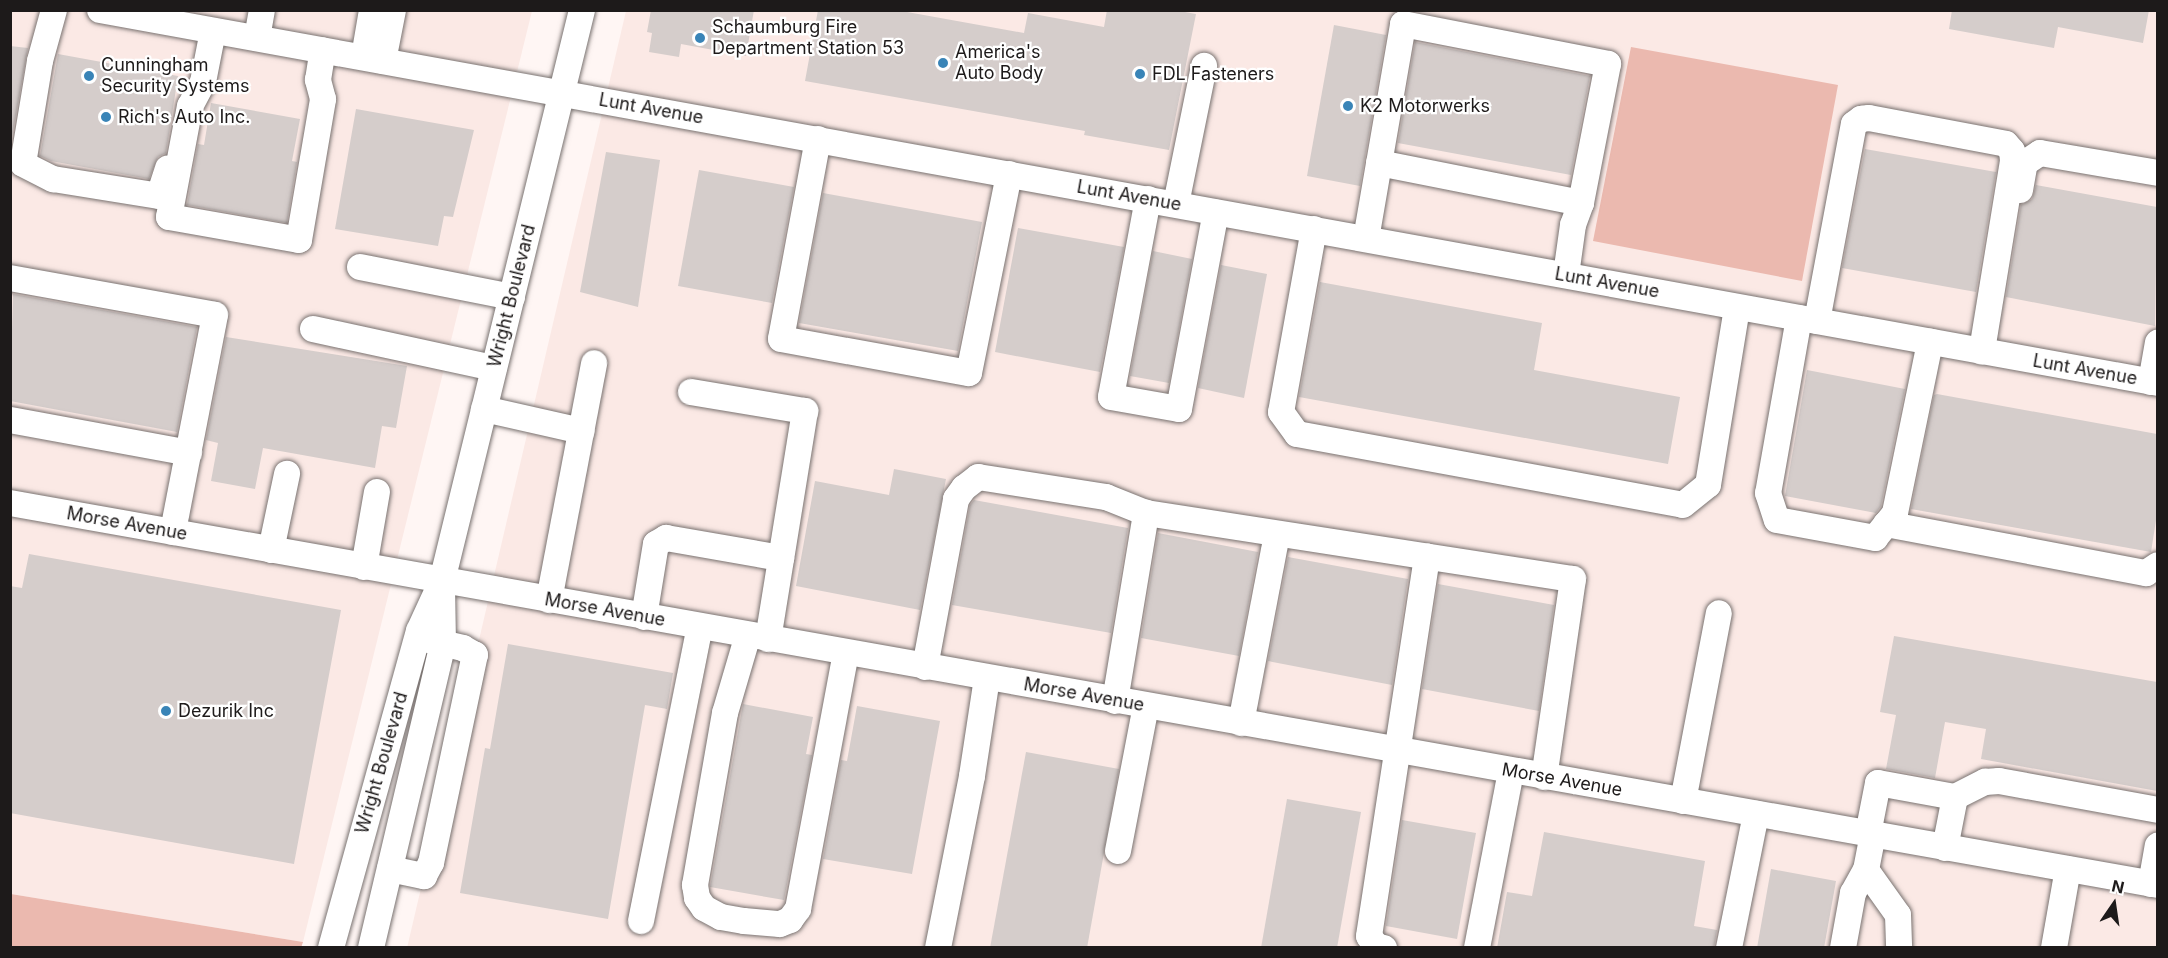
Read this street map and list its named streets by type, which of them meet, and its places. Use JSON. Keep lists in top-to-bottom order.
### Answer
{
  "streets": {
    "street": ["Lunt Avenue", "Wright Boulevard", "Morse Avenue"]
  },
  "crossings": [
    ["Lunt Avenue", "Wright Boulevard"],
    ["Wright Boulevard", "Morse Avenue"]
  ],
  "places": [
    "Schaumburg Fire Department Station 53",
    "America's Auto Body",
    "FDL Fasteners",
    "Cunningham Security Systems",
    "K2 Motorwerks",
    "Rich's Auto Inc.",
    "Dezurik Inc"
  ],
  "north": "top"
}
